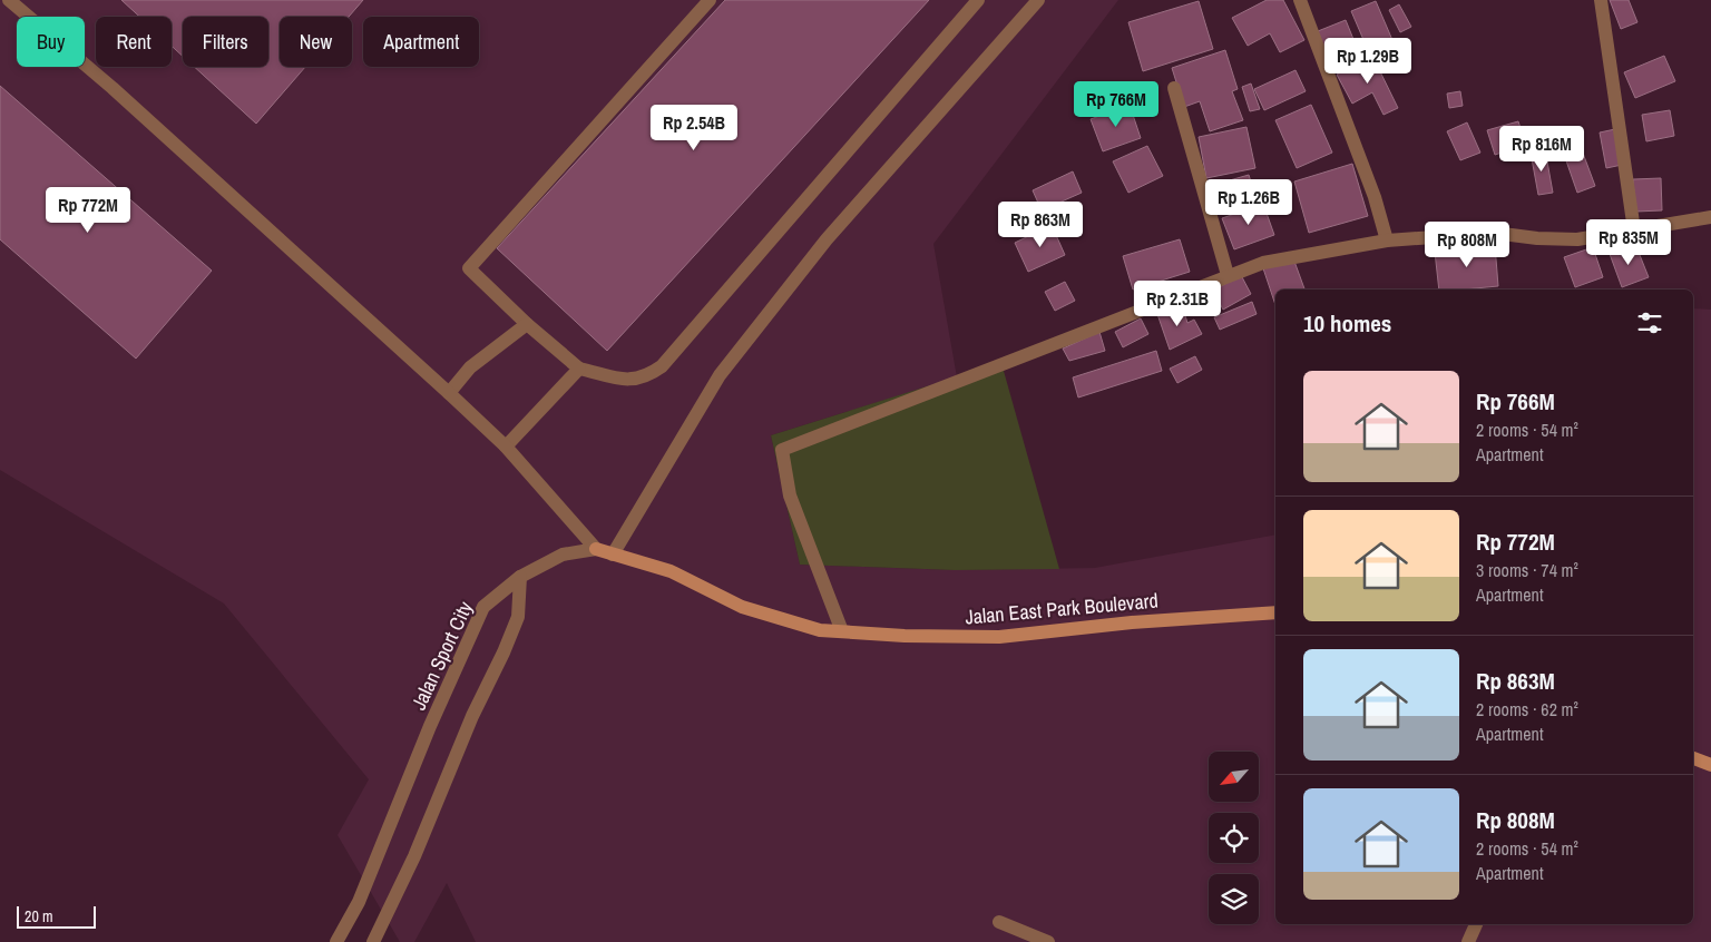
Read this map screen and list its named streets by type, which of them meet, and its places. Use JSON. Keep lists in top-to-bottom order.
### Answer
{
  "streets": {
    "main road": ["Jalan East Park Boulevard"],
    "street": ["Jalan Sport City"]
  },
  "crossings": [
    ["Jalan East Park Boulevard", "Jalan Sport City"]
  ],
  "scale_bar": "20 m",
  "north": "bottom left",
  "page": {
    "chip": [
      "Buy",
      "Rent",
      "Filters",
      "New",
      "Apartment"
    ],
    "price": [
      "Rp 1.29B",
      "Rp 766M",
      "Rp 2.54B",
      "Rp 816M",
      "Rp 1.26B",
      "Rp 772M",
      "Rp 863M",
      "Rp 835M",
      "Rp 808M",
      "Rp 2.31B"
    ],
    "heading": "10 homes",
    "list": [
      {
        "name": "Rp 766M",
        "note": "2 rooms · 54 m² · Apartment"
      },
      {
        "name": "Rp 772M",
        "note": "3 rooms · 74 m² · Apartment"
      },
      {
        "name": "Rp 863M",
        "note": "2 rooms · 62 m² · Apartment"
      },
      {
        "name": "Rp 808M",
        "note": "2 rooms · 54 m² · Apartment"
      }
    ],
    "scale": "20 m"
  }
}
